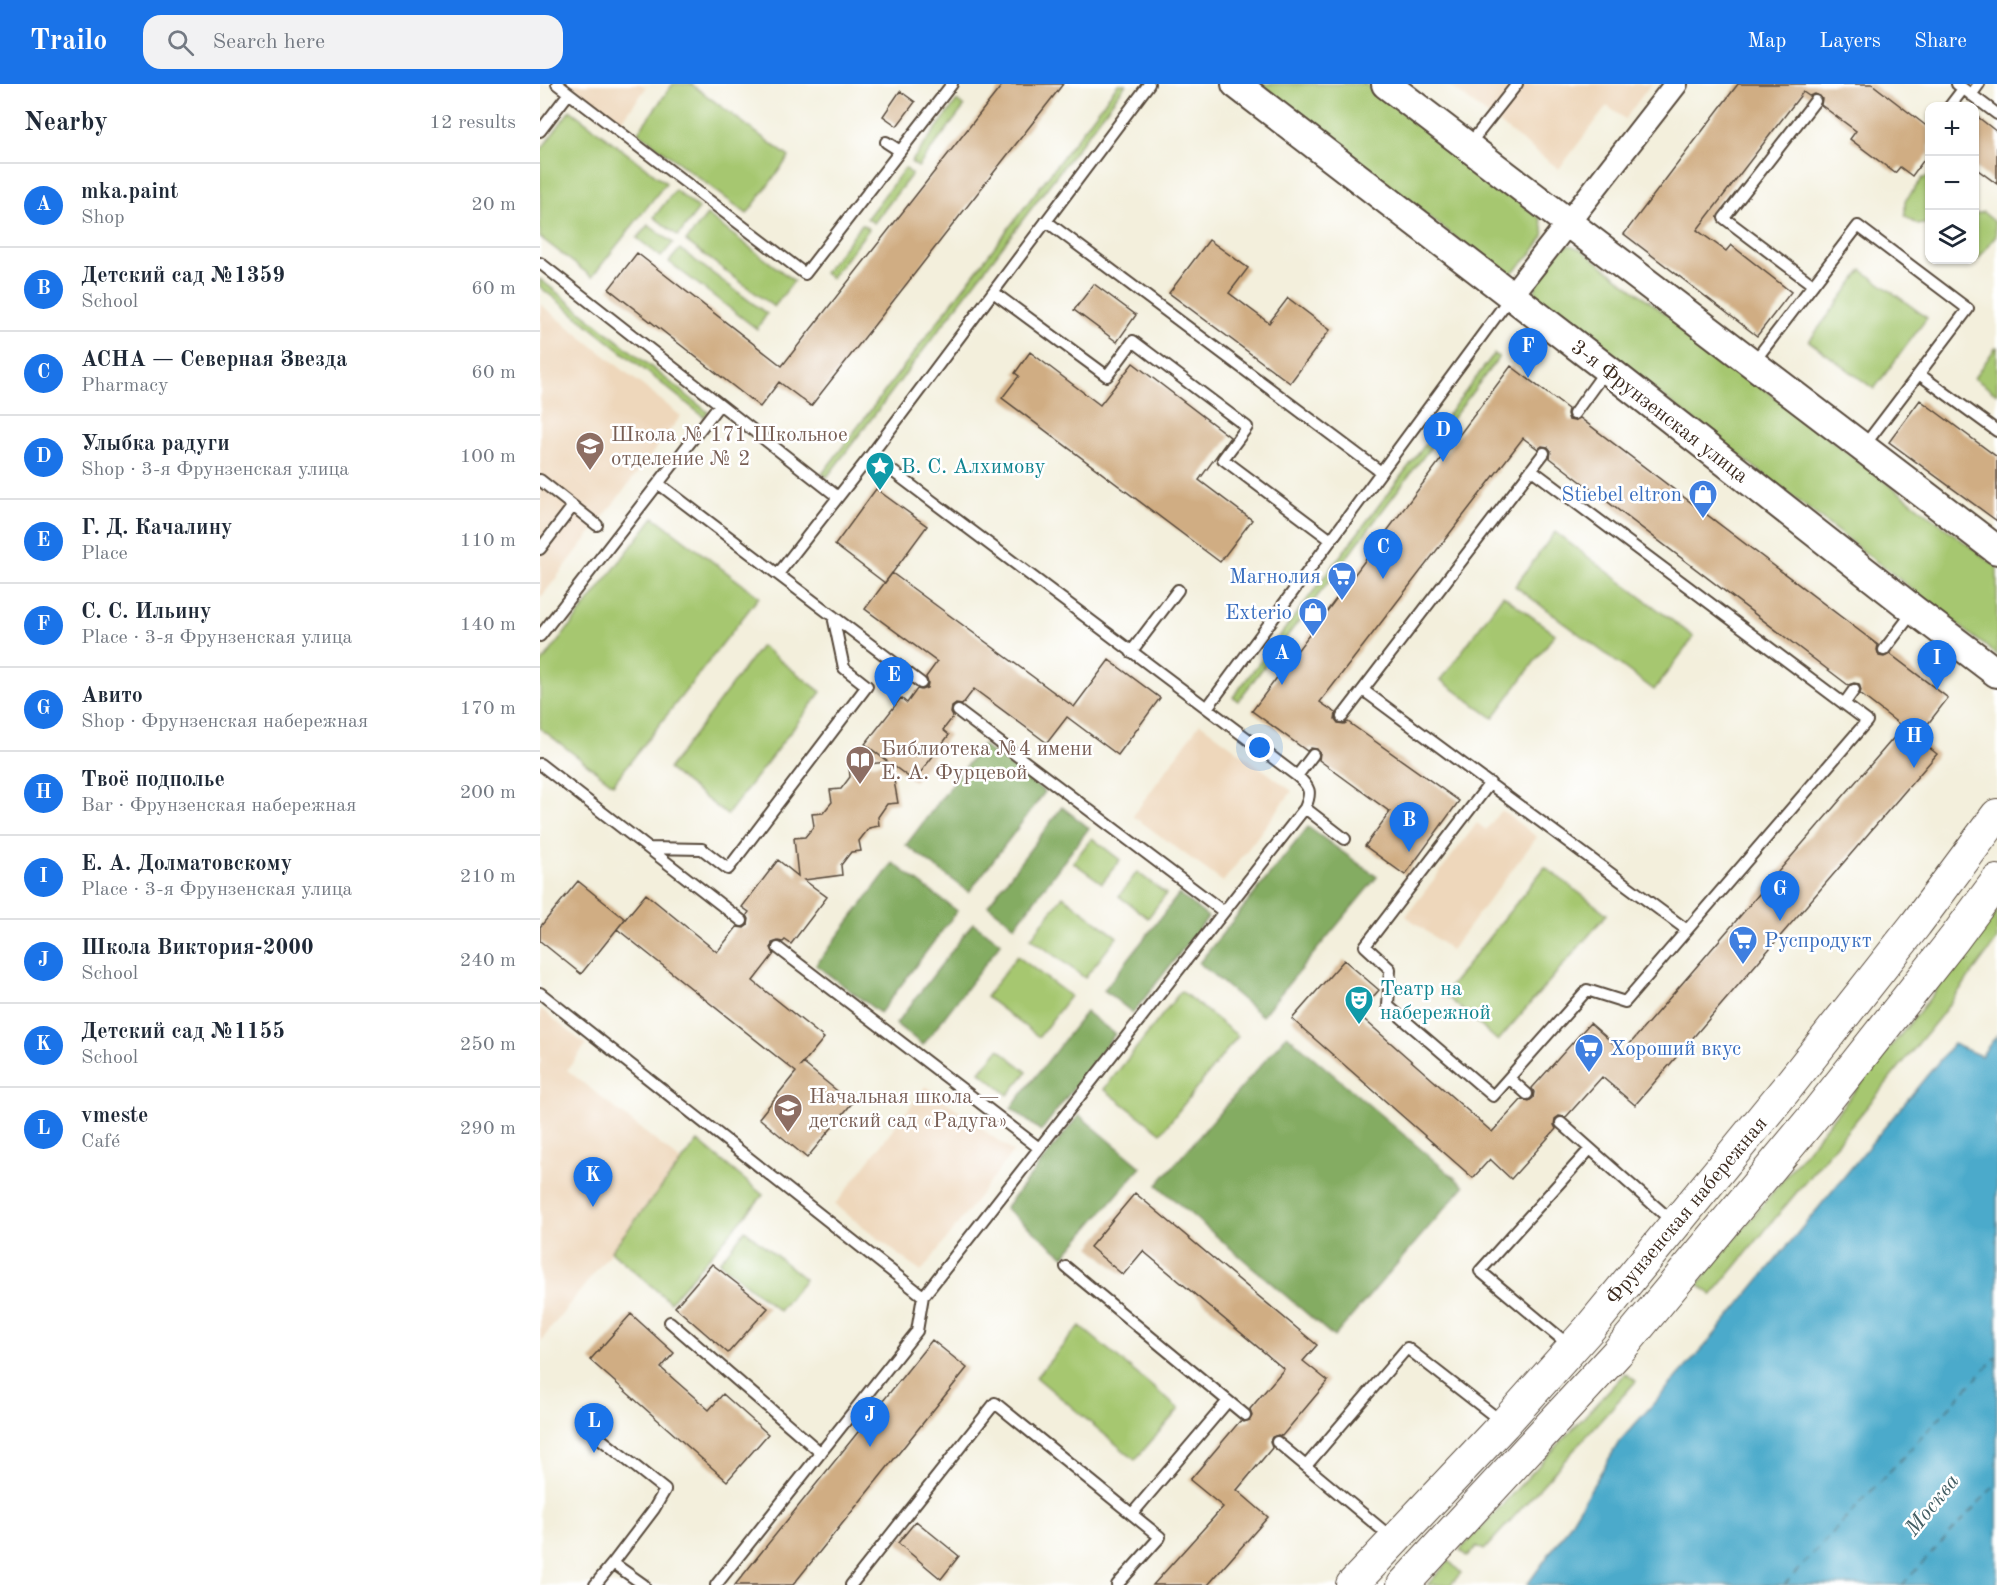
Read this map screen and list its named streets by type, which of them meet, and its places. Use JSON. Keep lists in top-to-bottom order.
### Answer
{
  "streets": {
    "main road": ["Фрунзенская набережная"],
    "street": ["3-я Фрунзенская улица"]
  },
  "water": ["Москва"],
  "places": {
    "school or university": ["Школа № 171 Школьное отделение № 2", "Начальная школа — детский сад «Радуга»"],
    "place": ["В. С. Алхимову"],
    "shop": ["Stiebel eltron", "Exterio"],
    "supermarket": ["Магнолия", "Руспродукт", "Хороший вкус"],
    "library": ["Библиотека №4 имени Е. А. Фурцевой"],
    "theatre": ["Театр на набережной"]
  },
  "page": {
    "header": "Trailo",
    "search": "Search here",
    "nav": ["Map", "Layers", "Share"],
    "heading": ["Nearby", "12 results"],
    "map_buttons": ["+", "−"],
    "list": [
      {
        "mark": "A",
        "name": "mka.paint",
        "note": "Shop",
        "value": "20 m"
      },
      {
        "mark": "B",
        "name": "Детский сад №1359",
        "note": "School",
        "value": "60 m"
      },
      {
        "mark": "C",
        "name": "АСНА — Северная Звезда",
        "note": "Pharmacy",
        "value": "60 m"
      },
      {
        "mark": "D",
        "name": "Улыбка радуги",
        "note": "Shop · 3-я Фрунзенская улица",
        "value": "100 m"
      },
      {
        "mark": "E",
        "name": "Г. Д. Качалину",
        "note": "Place",
        "value": "110 m"
      },
      {
        "mark": "F",
        "name": "С. С. Ильину",
        "note": "Place · 3-я Фрунзенская улица",
        "value": "140 m"
      },
      {
        "mark": "G",
        "name": "Авито",
        "note": "Shop · Фрунзенская набережная",
        "value": "170 m"
      },
      {
        "mark": "H",
        "name": "Твоё подполье",
        "note": "Bar · Фрунзенская набережная",
        "value": "200 m"
      },
      {
        "mark": "I",
        "name": "Е. А. Долматовскому",
        "note": "Place · 3-я Фрунзенская улица",
        "value": "210 m"
      },
      {
        "mark": "J",
        "name": "Школа Виктория-2000",
        "note": "School",
        "value": "240 m"
      },
      {
        "mark": "K",
        "name": "Детский сад №1155",
        "note": "School",
        "value": "250 m"
      },
      {
        "mark": "L",
        "name": "vmeste",
        "note": "Café",
        "value": "290 m"
      }
    ],
    "pins": [
      "F",
      "D",
      "C",
      "A",
      "I",
      "E",
      "H",
      "B",
      "G",
      "K",
      "J",
      "L"
    ]
  }
}
